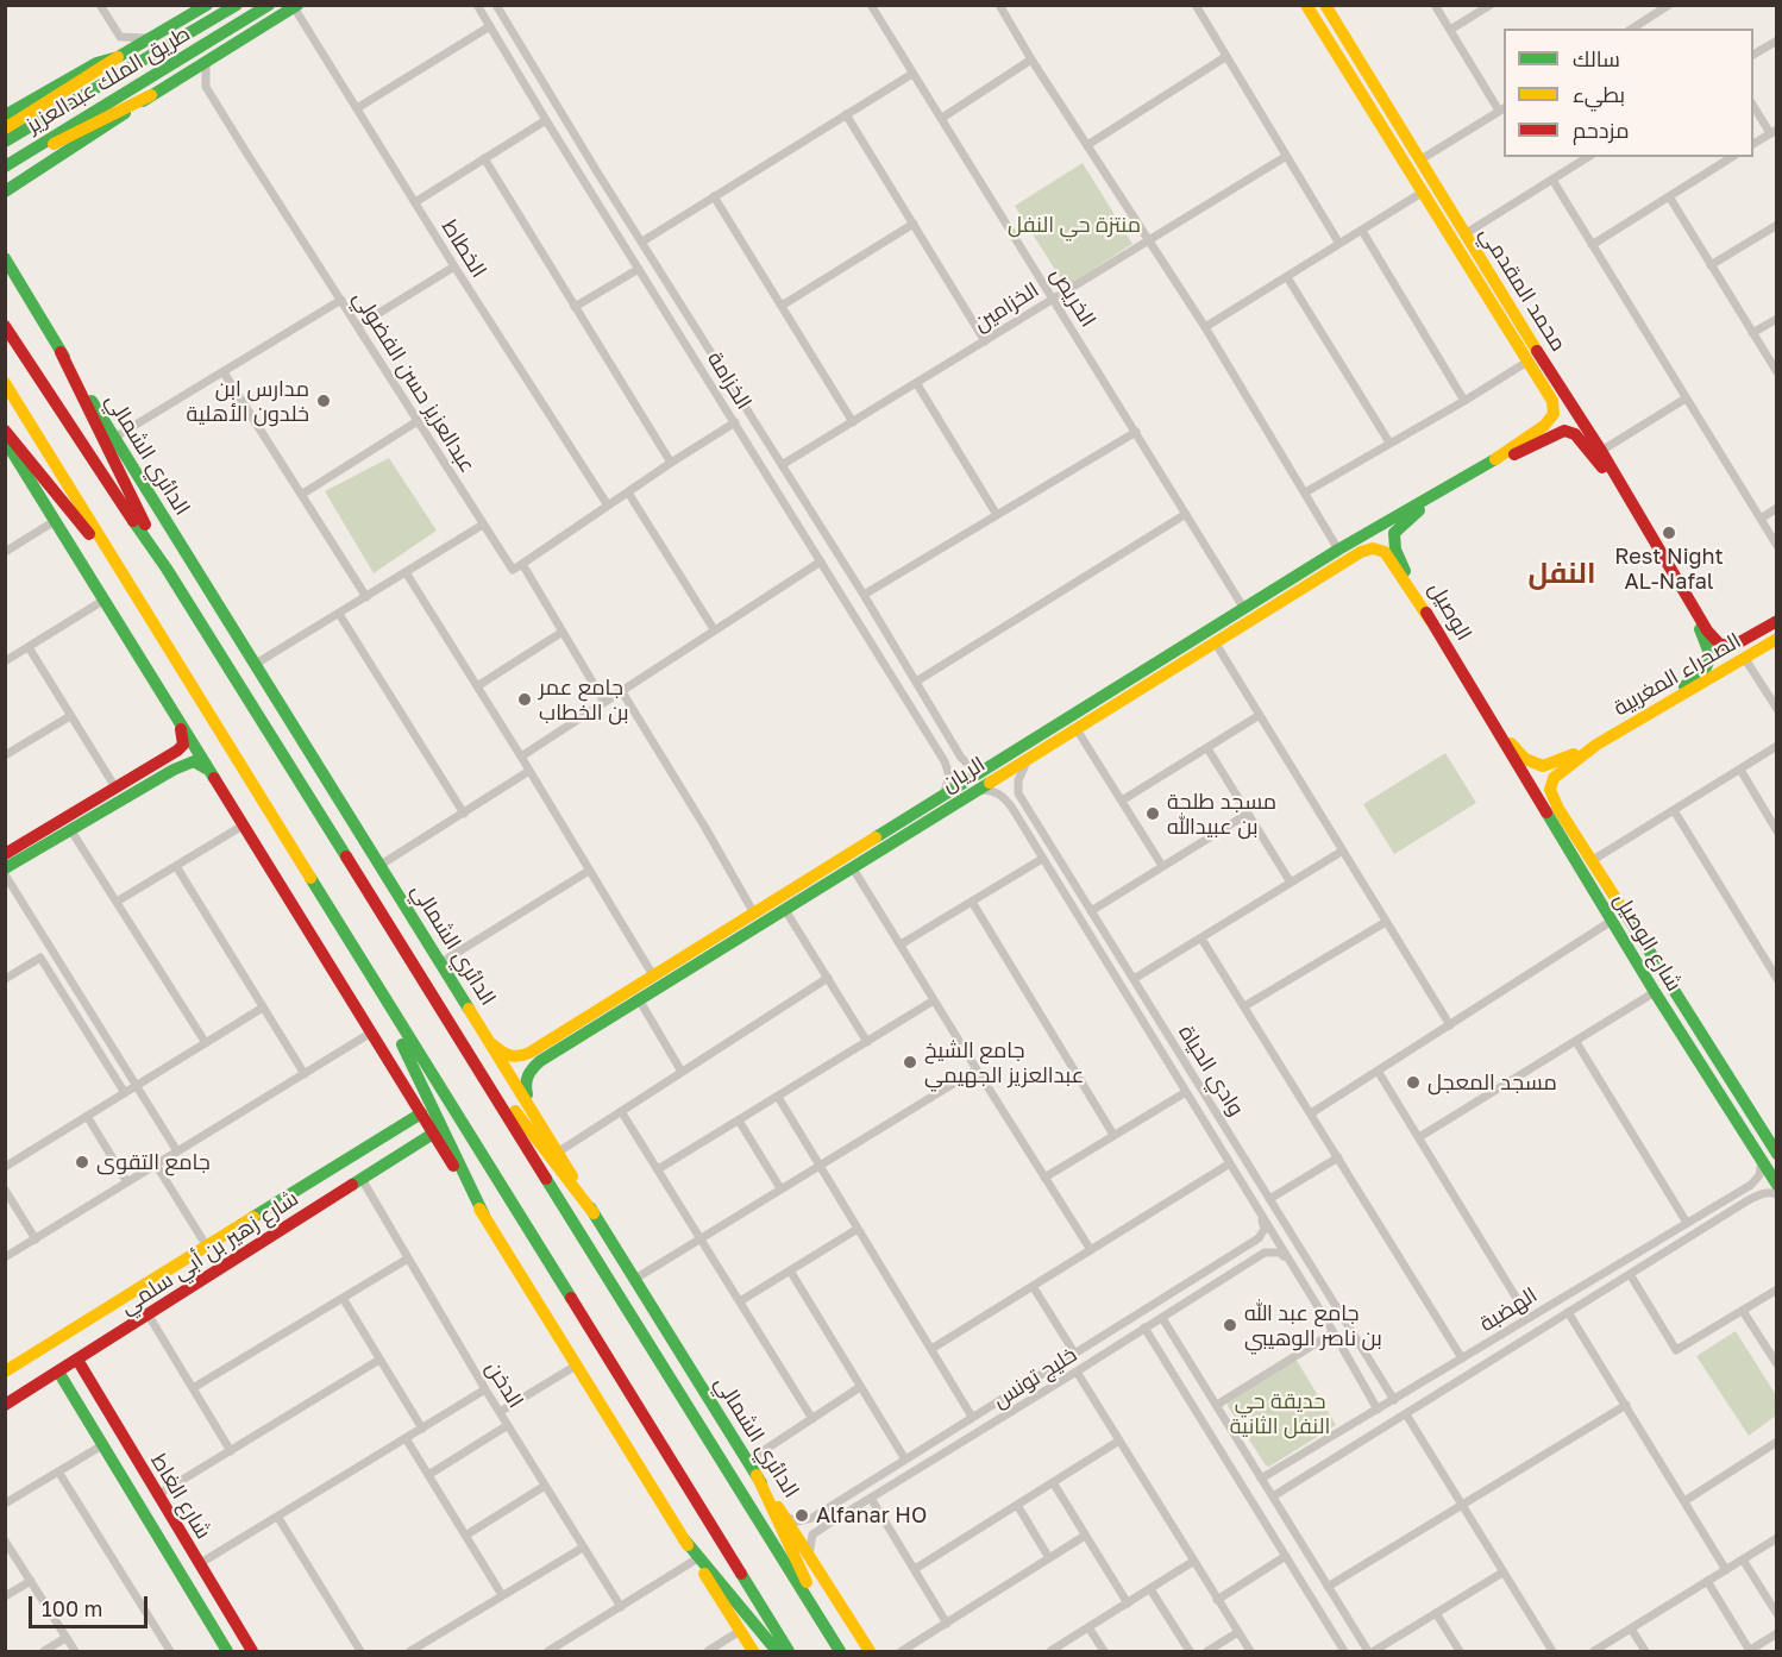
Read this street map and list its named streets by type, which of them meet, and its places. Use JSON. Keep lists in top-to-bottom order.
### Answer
{
  "streets": {
    "main road": [
      "طريق الملك عبدالعزيز",
      "محمد المقدمي",
      "الدائري الشمالي",
      "الوصيل",
      "الصحراء المغربية",
      "الريان",
      "شارع الوصيل",
      "شارع زهير بن أبي سلمي",
      "شارع الغاط"
    ],
    "street": [
      "الخطاط",
      "الخريص",
      "الخزامين",
      "الخزامة",
      "عبدالعزيز حسن الفضولي",
      "وادي الحياة",
      "الهضبة",
      "خليج تونس",
      "الدخن"
    ]
  },
  "crossings": [
    ["محمد المقدمي", "الصحراء المغربية"],
    ["محمد المقدمي", "الريان"],
    ["الخريص", "الخزامين"],
    ["الخريص", "الريان"],
    ["الخزامين", "الخزامة"],
    ["الخزامة", "الريان"],
    ["الدائري الشمالي", "خليج تونس"],
    ["الوصيل", "الريان"],
    ["الوصيل", "شارع الوصيل"],
    ["الصحراء المغربية", "شارع الوصيل"],
    ["الريان", "وادي الحياة"],
    ["شارع الوصيل", "الهضبة"],
    ["وادي الحياة", "الهضبة"],
    ["وادي الحياة", "خليج تونس"],
    ["شارع زهير بن أبي سلمي", "الدخن"],
    ["شارع زهير بن أبي سلمي", "شارع الغاط"]
  ],
  "districts": ["النفل"],
  "parks": ["منتزة حي النفل", "حديقة حي النفل الثانية"],
  "places": [
    "مدارس ابن خلدون الأهلية",
    "Rest Night AL-Nafal",
    "جامع عمر بن الخطاب",
    "مسجد طلحة بن عبيدالله",
    "جامع الشيخ عبدالعزيز الجهيمي",
    "مسجد المعجل",
    "جامع التقوى",
    "جامع عبد الله بن ناصر الوهيبي",
    "Alfanar HO"
  ],
  "legend": ["سالك", "بطيء", "مزدحم"],
  "scale_bar": "100 m"
}
